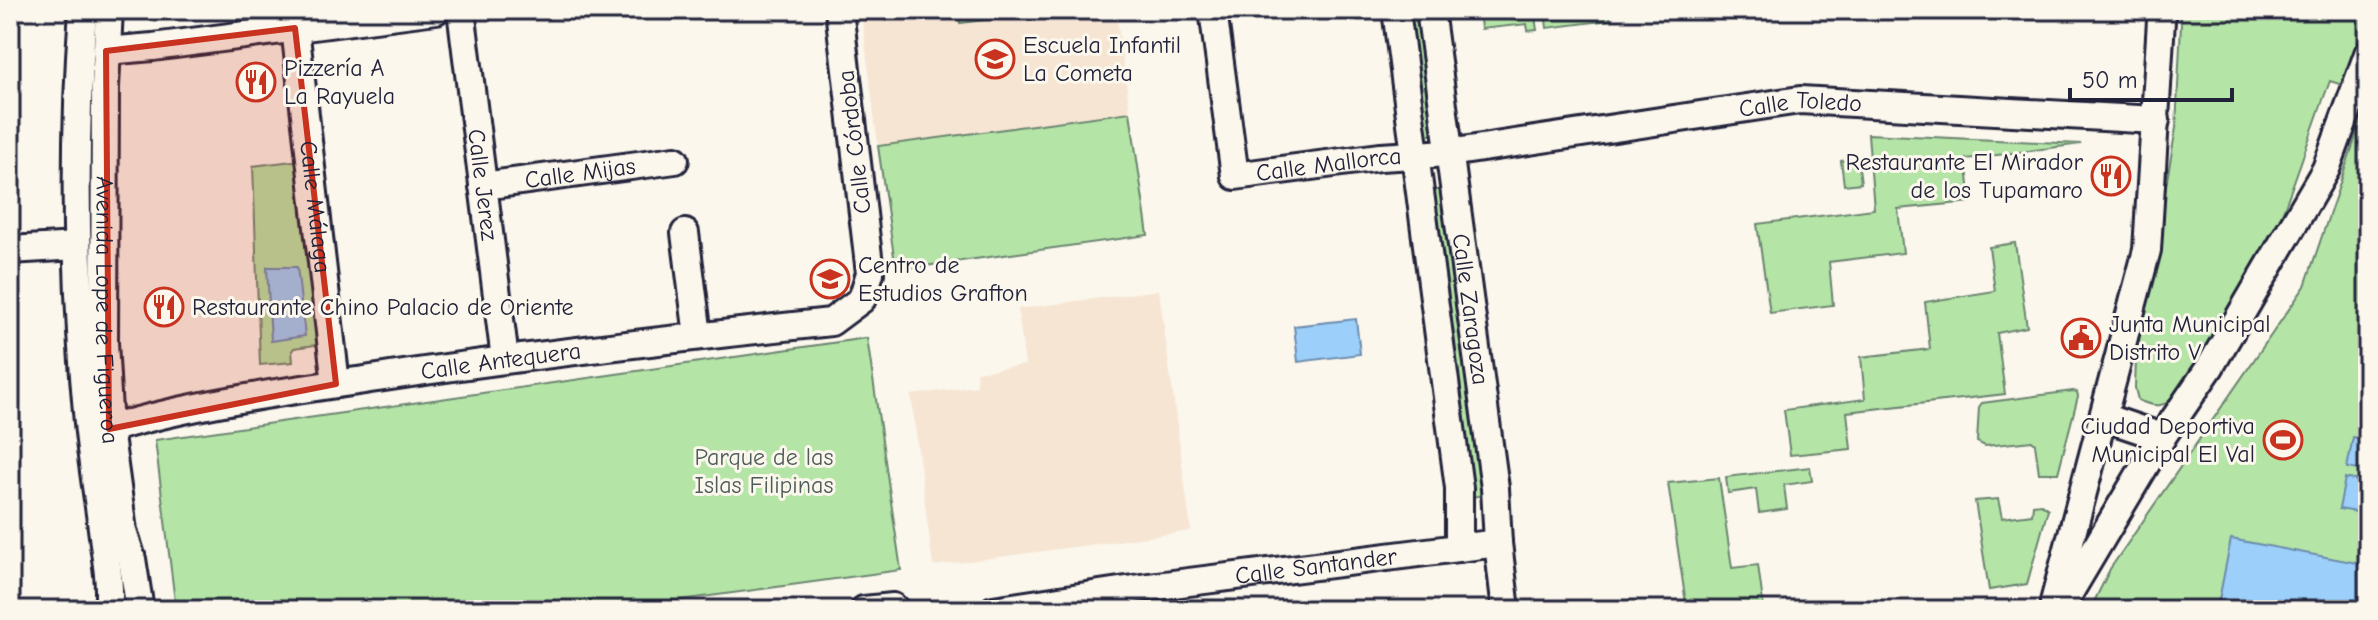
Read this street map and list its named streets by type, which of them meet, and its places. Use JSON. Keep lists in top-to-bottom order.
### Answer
{
  "streets": {
    "street": [
      "Calle Toledo",
      "Calle Córdoba",
      "Calle Mallorca",
      "Calle Mijas",
      "Calle Jerez",
      "Calle Málaga",
      "Avenida Lope de Figueroa",
      "Calle Zaragoza",
      "Calle Antequera",
      "Calle Santander"
    ]
  },
  "crossings": [
    ["Calle Toledo", "Calle Mallorca"],
    ["Calle Toledo", "Calle Zaragoza"],
    ["Calle Córdoba", "Calle Antequera"],
    ["Calle Mallorca", "Calle Zaragoza"],
    ["Calle Mijas", "Calle Jerez"],
    ["Calle Jerez", "Calle Antequera"],
    ["Calle Málaga", "Calle Antequera"],
    ["Avenida Lope de Figueroa", "Calle Antequera"],
    ["Calle Zaragoza", "Calle Santander"]
  ],
  "parks": ["Parque de las Islas Filipinas"],
  "places": {
    "school or university": ["Escuela Infantil La Cometa", "Centro de Estudios Grafton"],
    "restaurant": ["Pizzería A La Rayuela", "Restaurante El Mirador de los Tupamaro", "Restaurante Chino Palacio de Oriente"],
    "public building": ["Junta Municipal Distrito V"],
    "sports": ["Ciudad Deportiva Municipal El Val"]
  },
  "scale_bar": "50 m"
}
